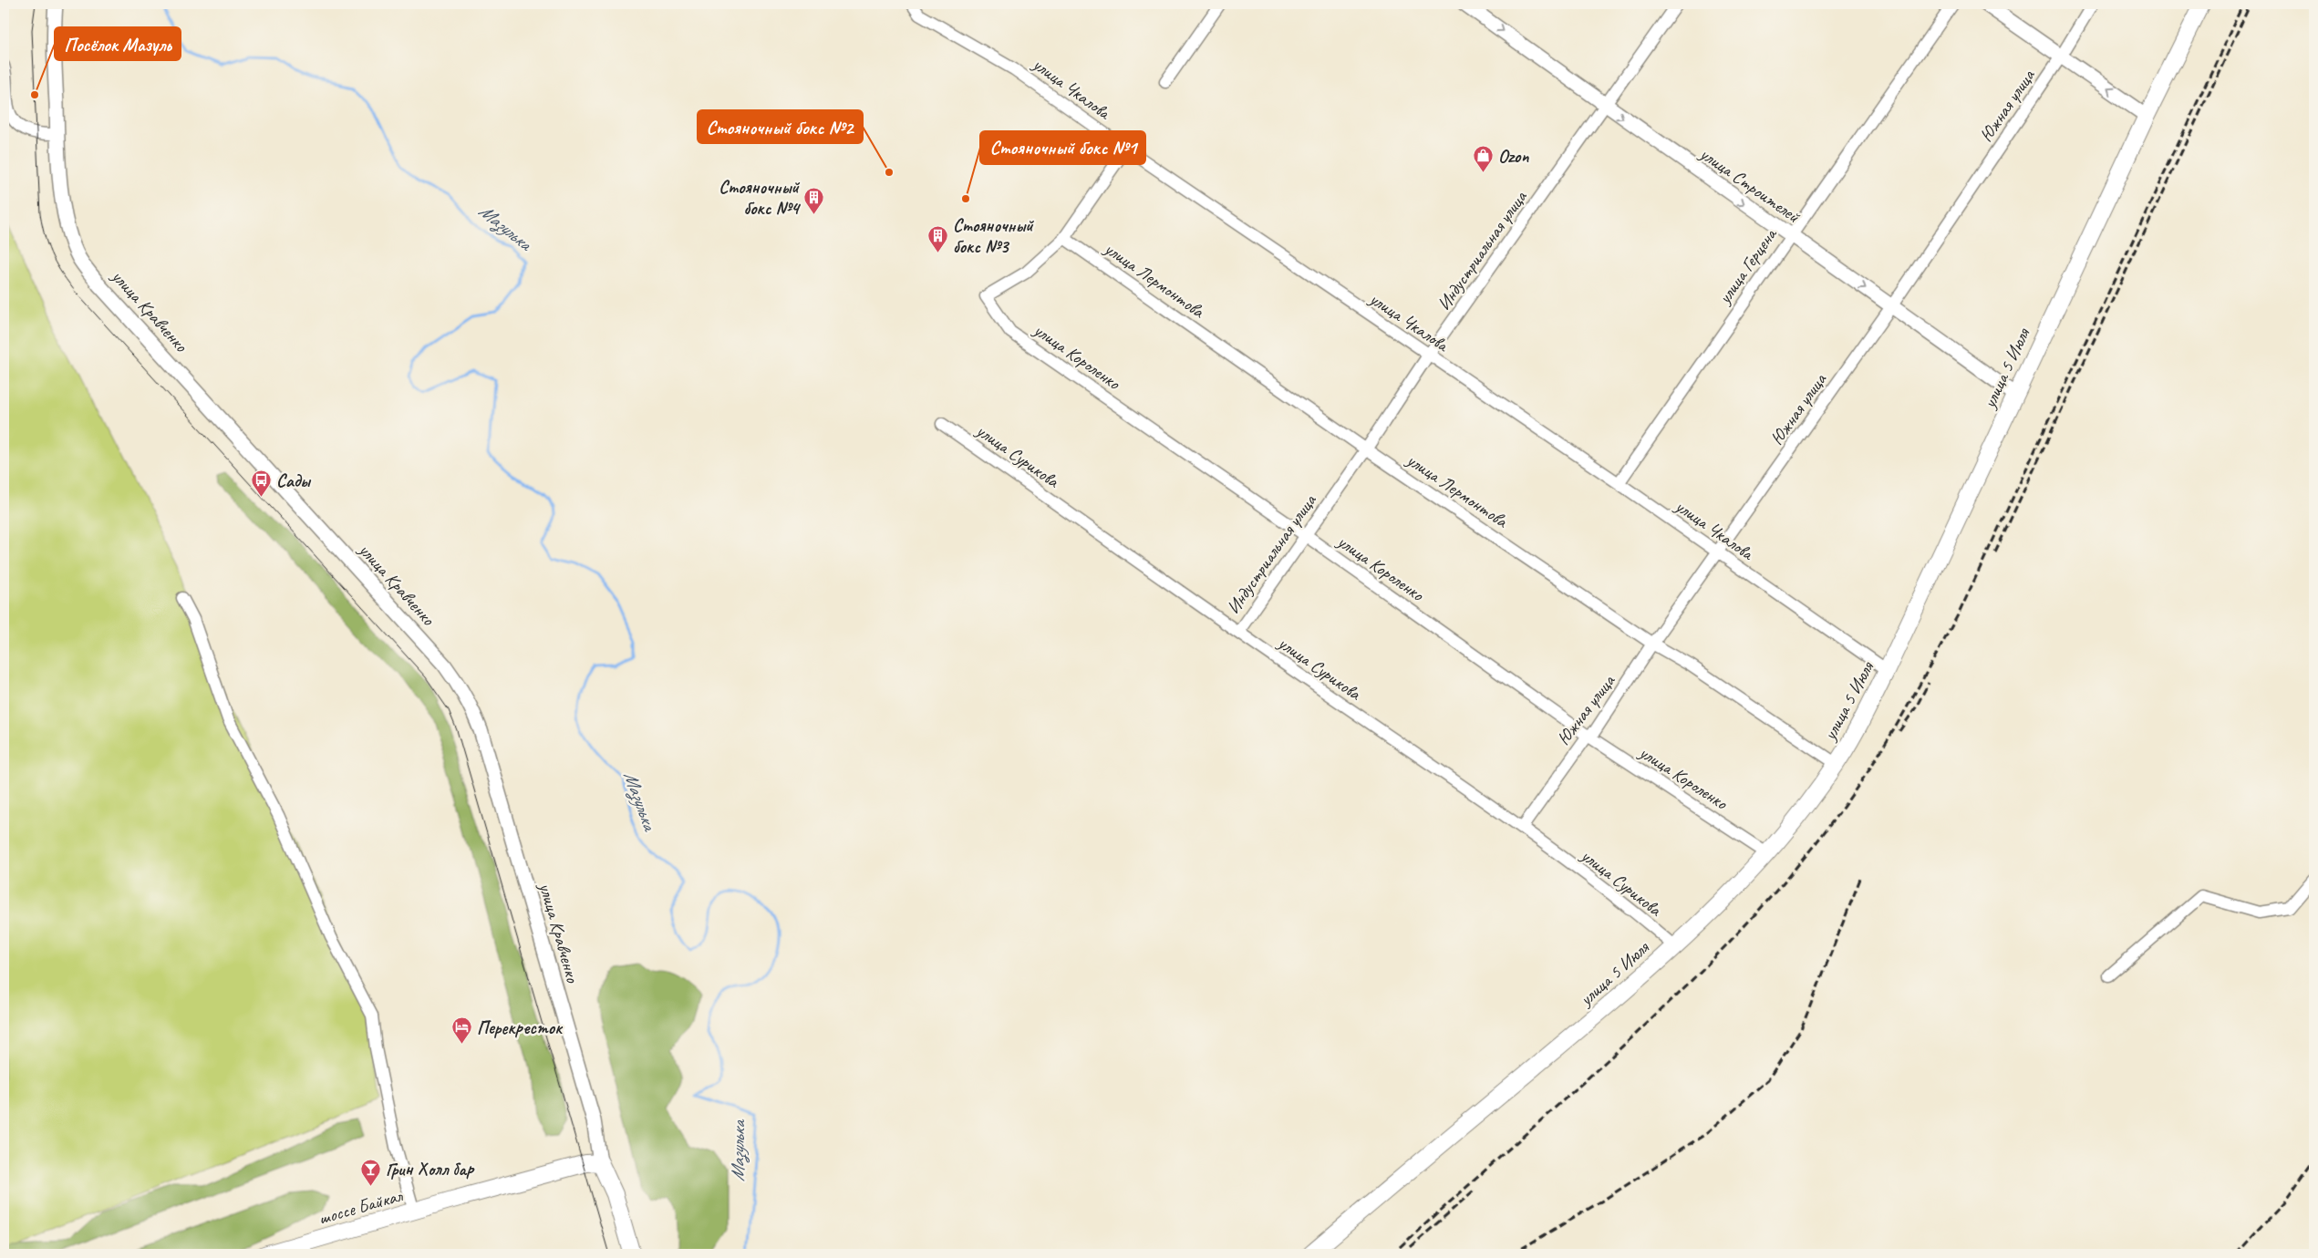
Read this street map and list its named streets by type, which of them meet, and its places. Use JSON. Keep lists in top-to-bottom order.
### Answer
{
  "streets": {
    "highway": ["улица Кравченко", "улица 5 Июля", "шоссе Байкал"],
    "main road": ["улица Строителей"],
    "street": [
      "улица Чкалова",
      "Южная улица",
      "Индустриальная улица",
      "улица Герцена",
      "улица Лермонтова",
      "улица Короленко",
      "улица Сурикова"
    ]
  },
  "crossings": [
    ["улица Чкалова", "Южная улица"],
    ["улица Чкалова", "Индустриальная улица"],
    ["улица Чкалова", "улица Герцена"],
    ["улица Чкалова", "улица 5 Июля"],
    ["Южная улица", "улица Строителей"],
    ["Южная улица", "улица Лермонтова"],
    ["Южная улица", "улица Короленко"],
    ["Южная улица", "улица Сурикова"],
    ["улица Строителей", "Индустриальная улица"],
    ["улица Строителей", "улица Герцена"],
    ["улица Строителей", "улица 5 Июля"],
    ["Индустриальная улица", "улица Лермонтова"],
    ["Индустриальная улица", "улица Короленко"],
    ["Индустриальная улица", "улица Сурикова"],
    ["улица Лермонтова", "улица Короленко"],
    ["улица Лермонтова", "улица 5 Июля"],
    ["улица Кравченко", "шоссе Байкал"],
    ["улица Короленко", "улица 5 Июля"],
    ["улица 5 Июля", "улица Сурикова"]
  ],
  "one_way": ["улица Строителей"],
  "water": ["Мазулька"],
  "places": {
    "other": ["Посёлок Мазуль", "Стояночный бокс №2", "Стояночный бокс №1"],
    "shop": ["Ozon"],
    "building": ["Стояночный бокс №4", "Стояночный бокс №3"],
    "bus stop": ["Сады"],
    "hotel": ["Перекресток"],
    "bar": ["Грин Холл бар"]
  }
}
